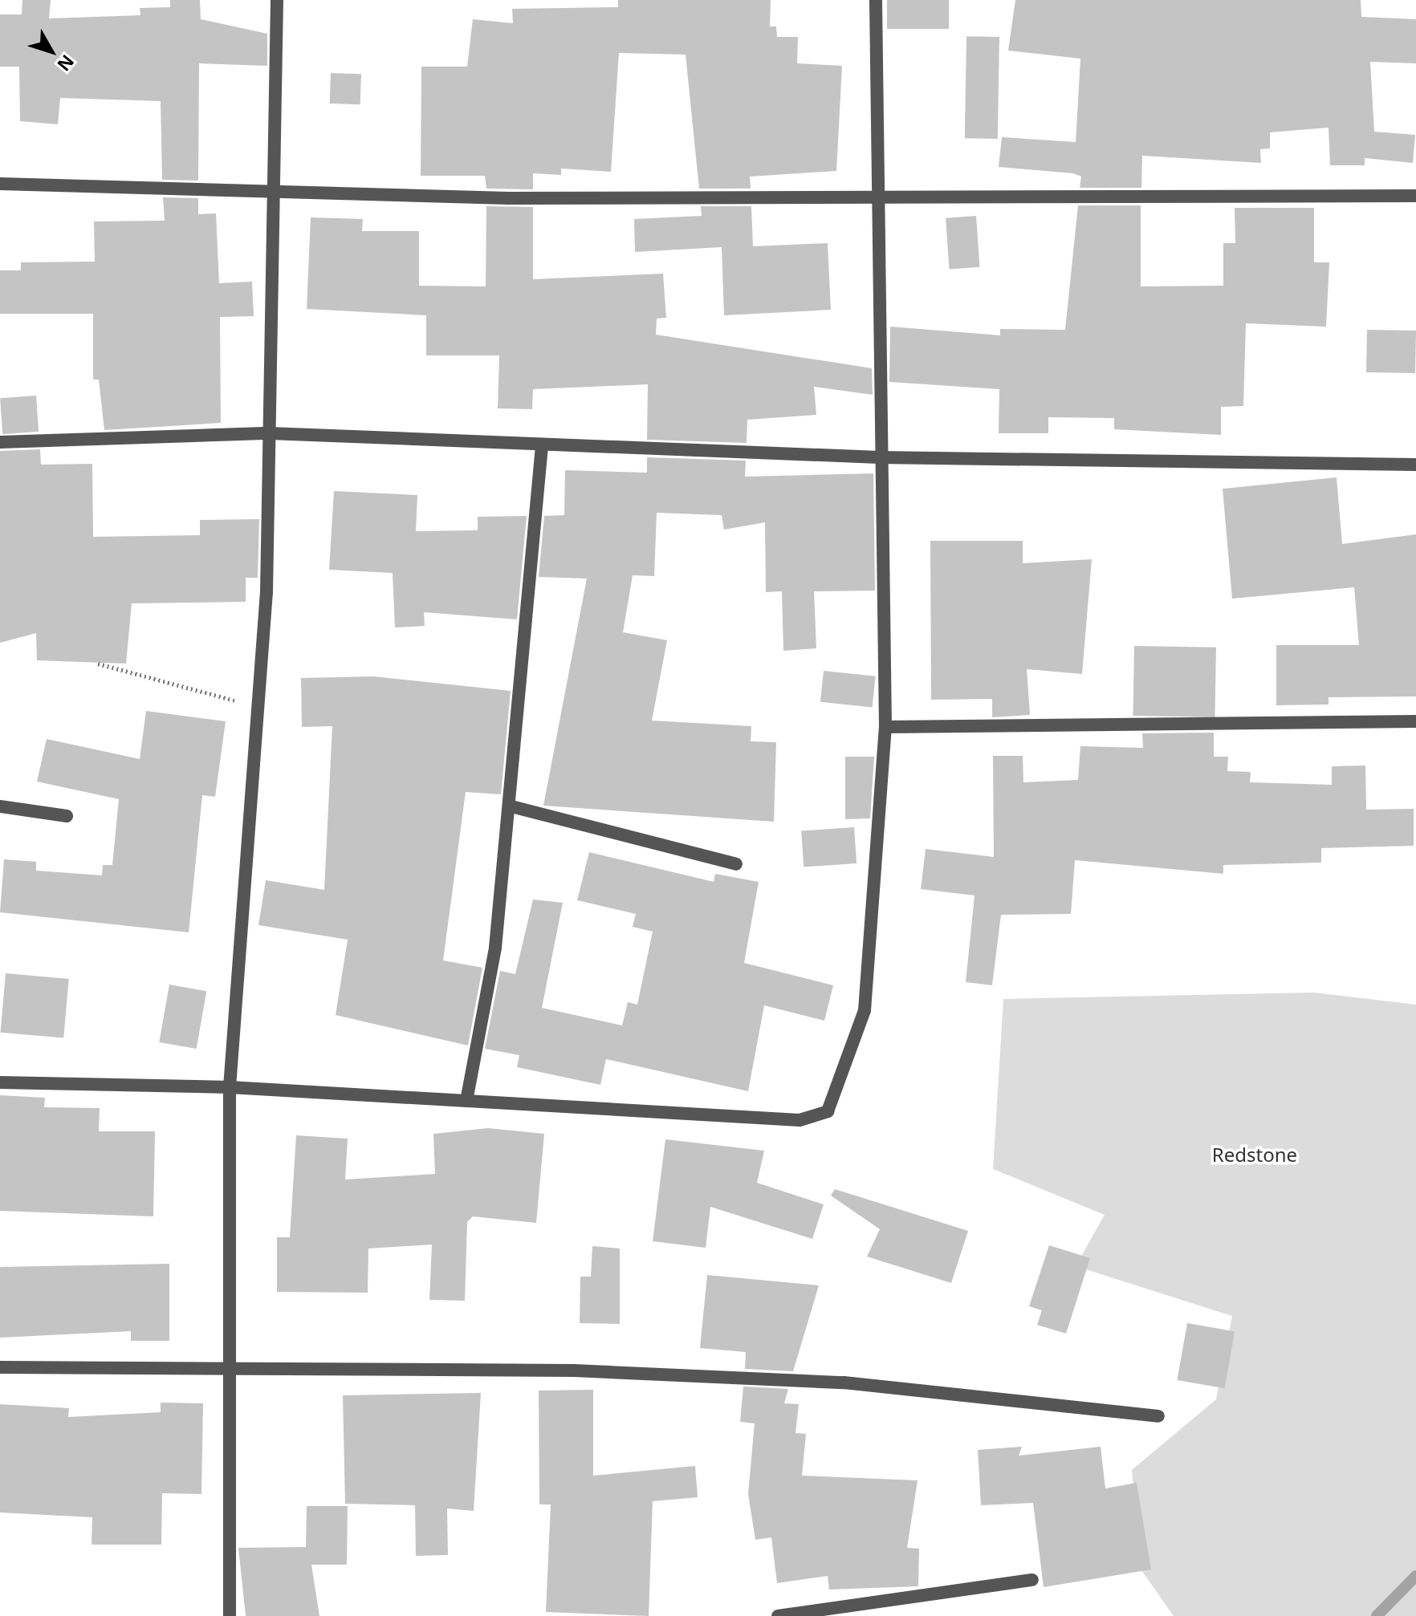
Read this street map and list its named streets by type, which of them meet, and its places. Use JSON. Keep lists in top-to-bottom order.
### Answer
{
  "parks": ["Redstone"],
  "north": "bottom right"
}
